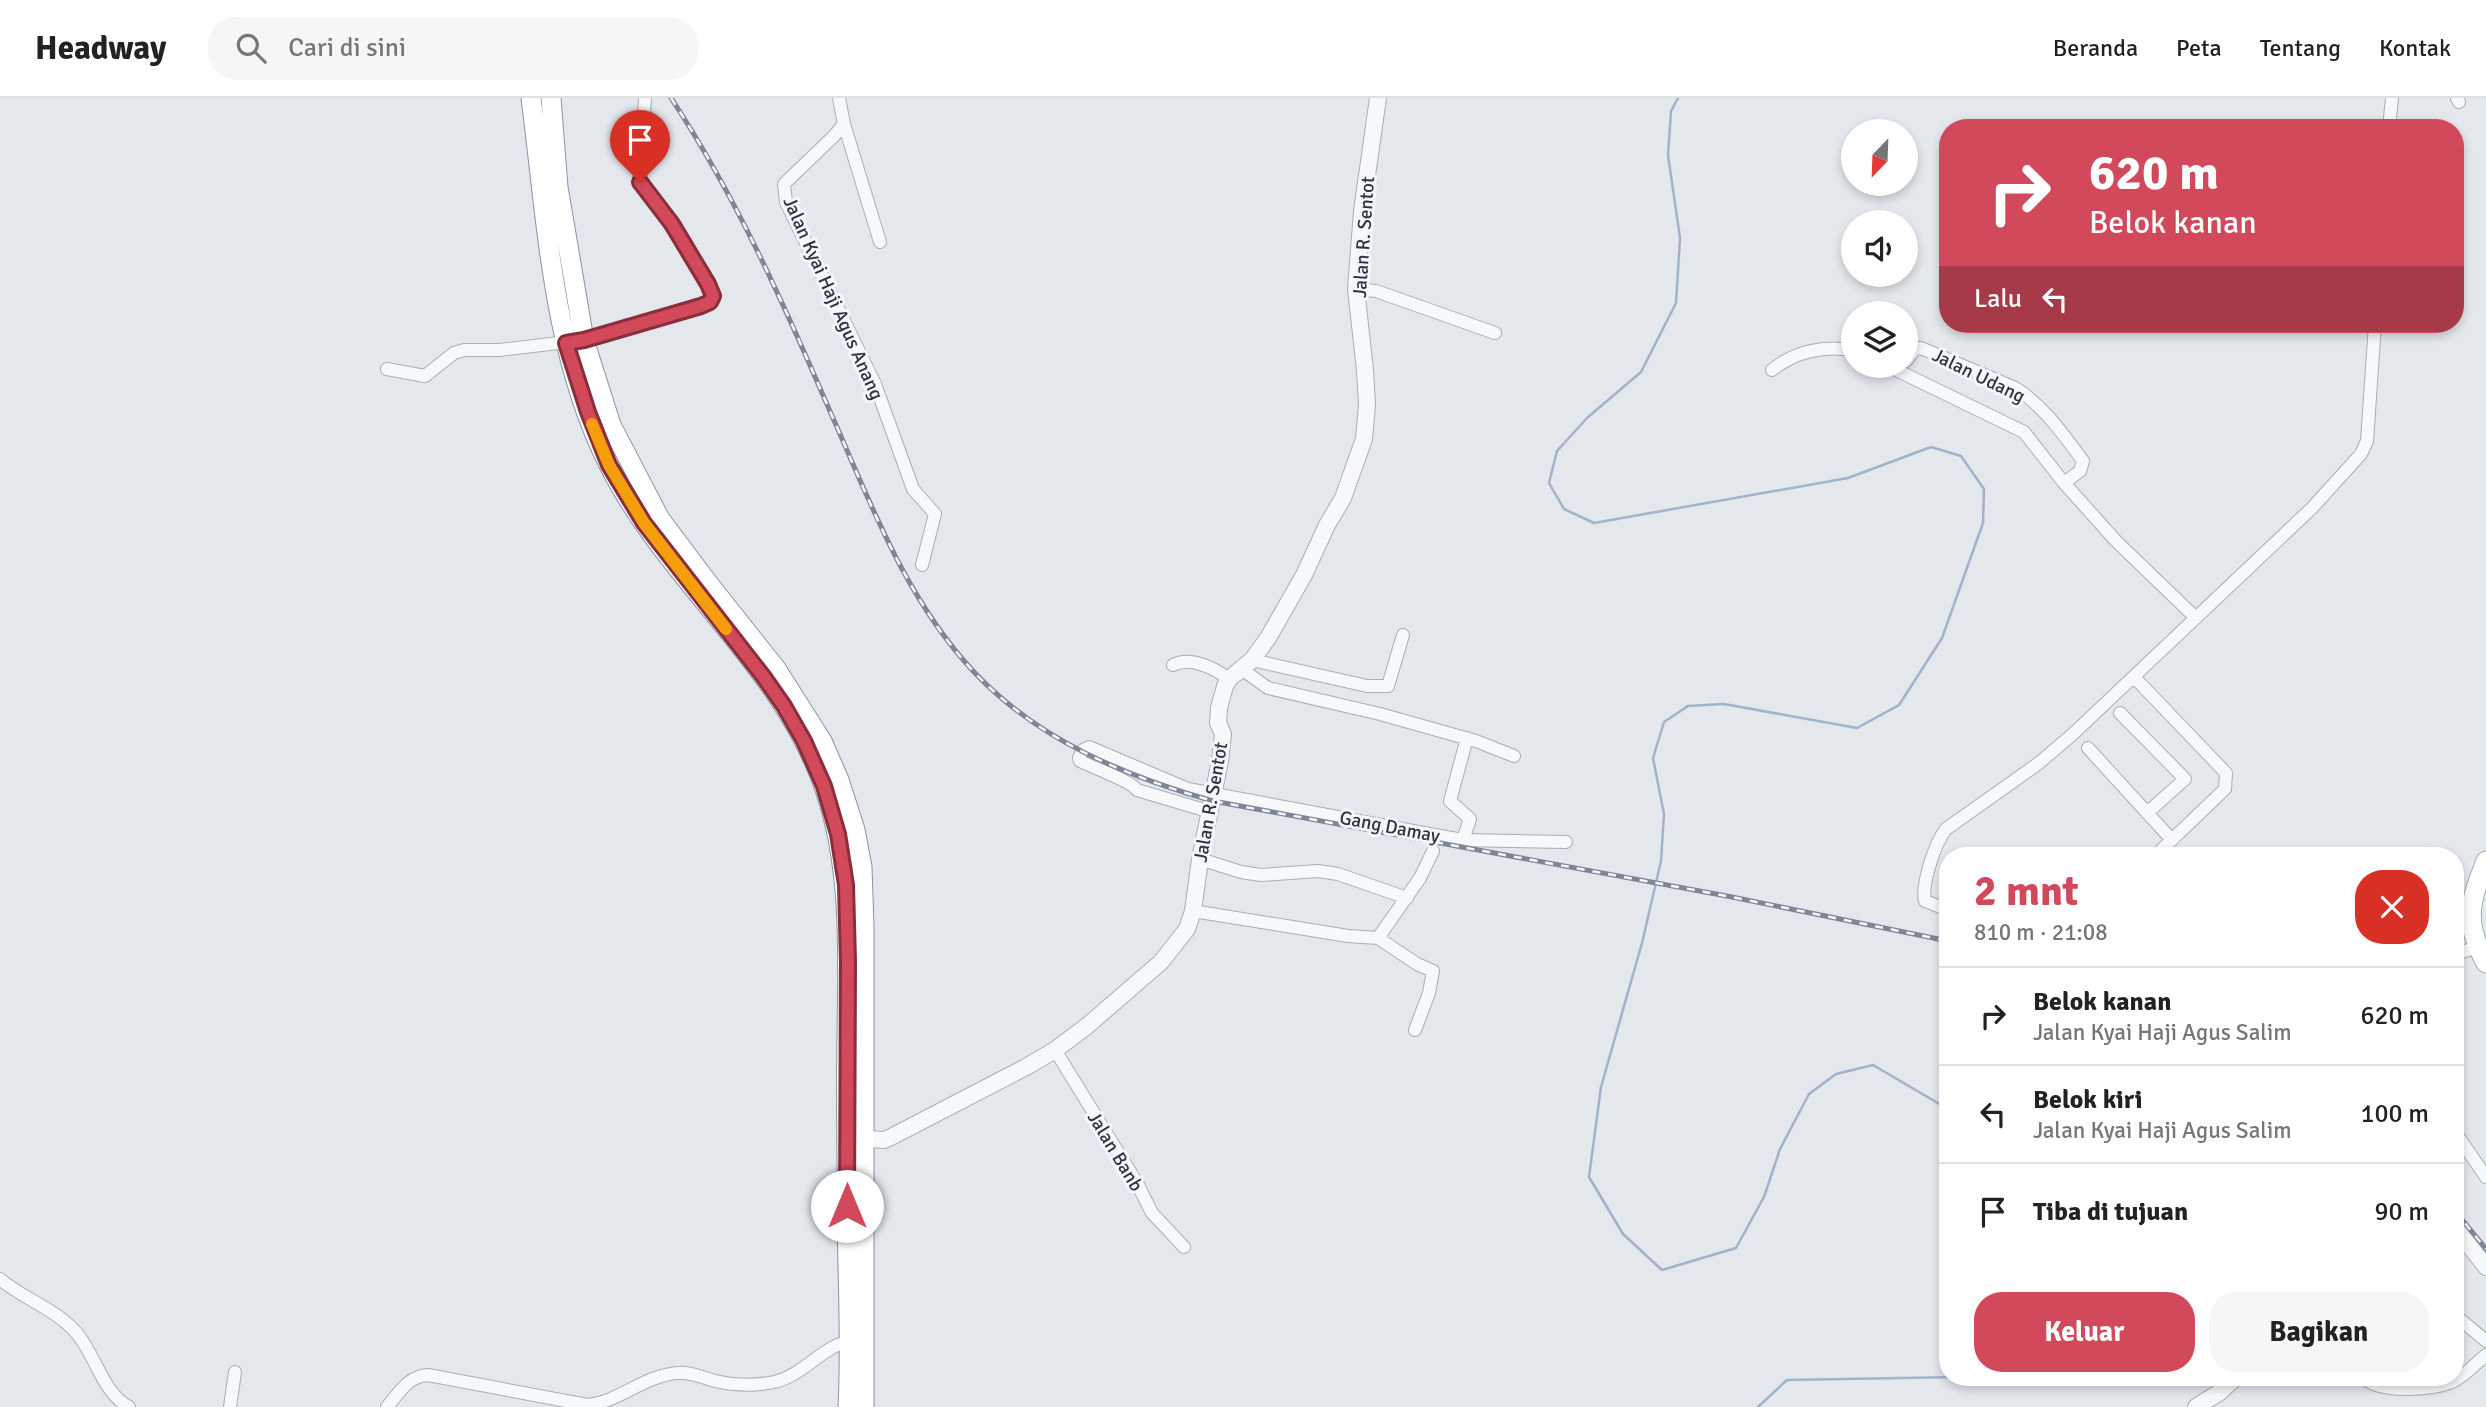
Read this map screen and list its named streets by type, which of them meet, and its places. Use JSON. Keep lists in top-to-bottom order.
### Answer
{
  "streets": {
    "street": [
      "Jalan R. Sentot",
      "Jalan Kyai Haji Agus Anang",
      "Jalan Udang",
      "Gang Damay",
      "Jalan Banb"
    ]
  },
  "crossings": [
    ["Jalan R. Sentot", "Gang Damay"],
    ["Jalan R. Sentot", "Jalan Banb"]
  ],
  "north": "bottom left",
  "page": {
    "header": "Headway",
    "search": "Cari di sini",
    "nav": [
      "Beranda",
      "Peta",
      "Tentang",
      "Kontak"
    ],
    "turn": ["620 m", "Belok kanan"],
    "then": "Lalu",
    "heading": ["2 mnt", "810 m · 21:08"],
    "list": [
      {
        "name": "Belok kanan",
        "note": "Jalan Kyai Haji Agus Salim",
        "value": "620 m"
      },
      {
        "name": "Belok kiri",
        "note": "Jalan Kyai Haji Agus Salim",
        "value": "100 m"
      },
      {
        "name": "Tiba di tujuan",
        "value": "90 m"
      }
    ],
    "buttons": ["Keluar", "Bagikan"]
  }
}
